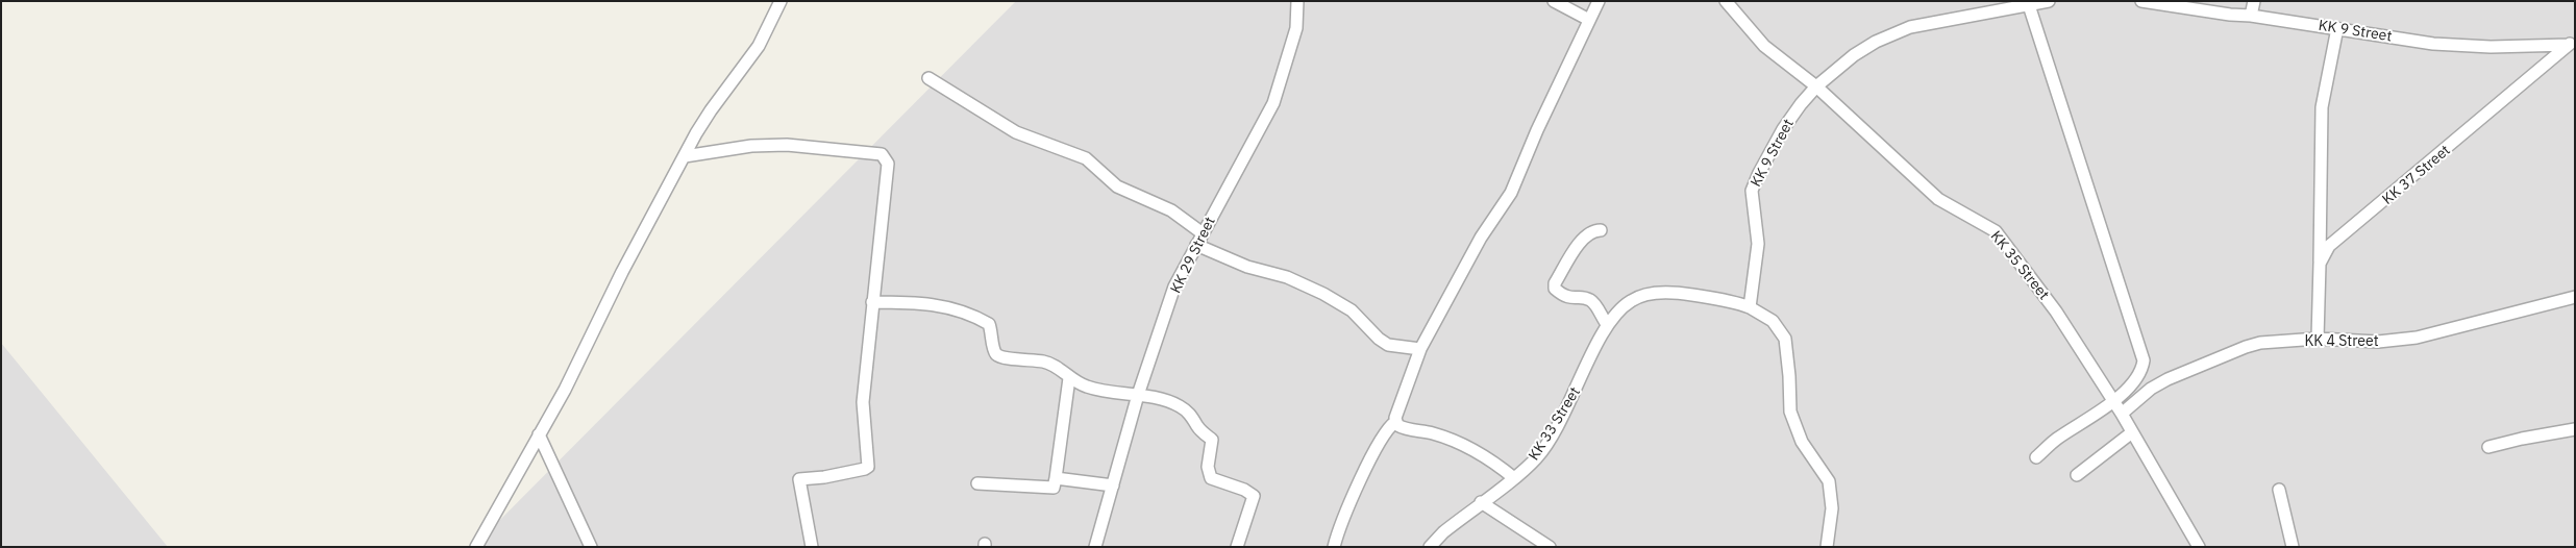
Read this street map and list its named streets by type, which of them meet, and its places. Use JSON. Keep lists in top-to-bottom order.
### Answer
{
  "streets": {
    "street": [
      "KK 9 Street",
      "KK 37 Street",
      "KK 29 Street",
      "KK 35 Street",
      "KK 4 Street",
      "KK 33 Street"
    ]
  },
  "crossings": [
    ["KK 9 Street", "KK 37 Street"],
    ["KK 9 Street", "KK 35 Street"],
    ["KK 9 Street", "KK 33 Street"],
    ["KK 35 Street", "KK 4 Street"]
  ]
}
